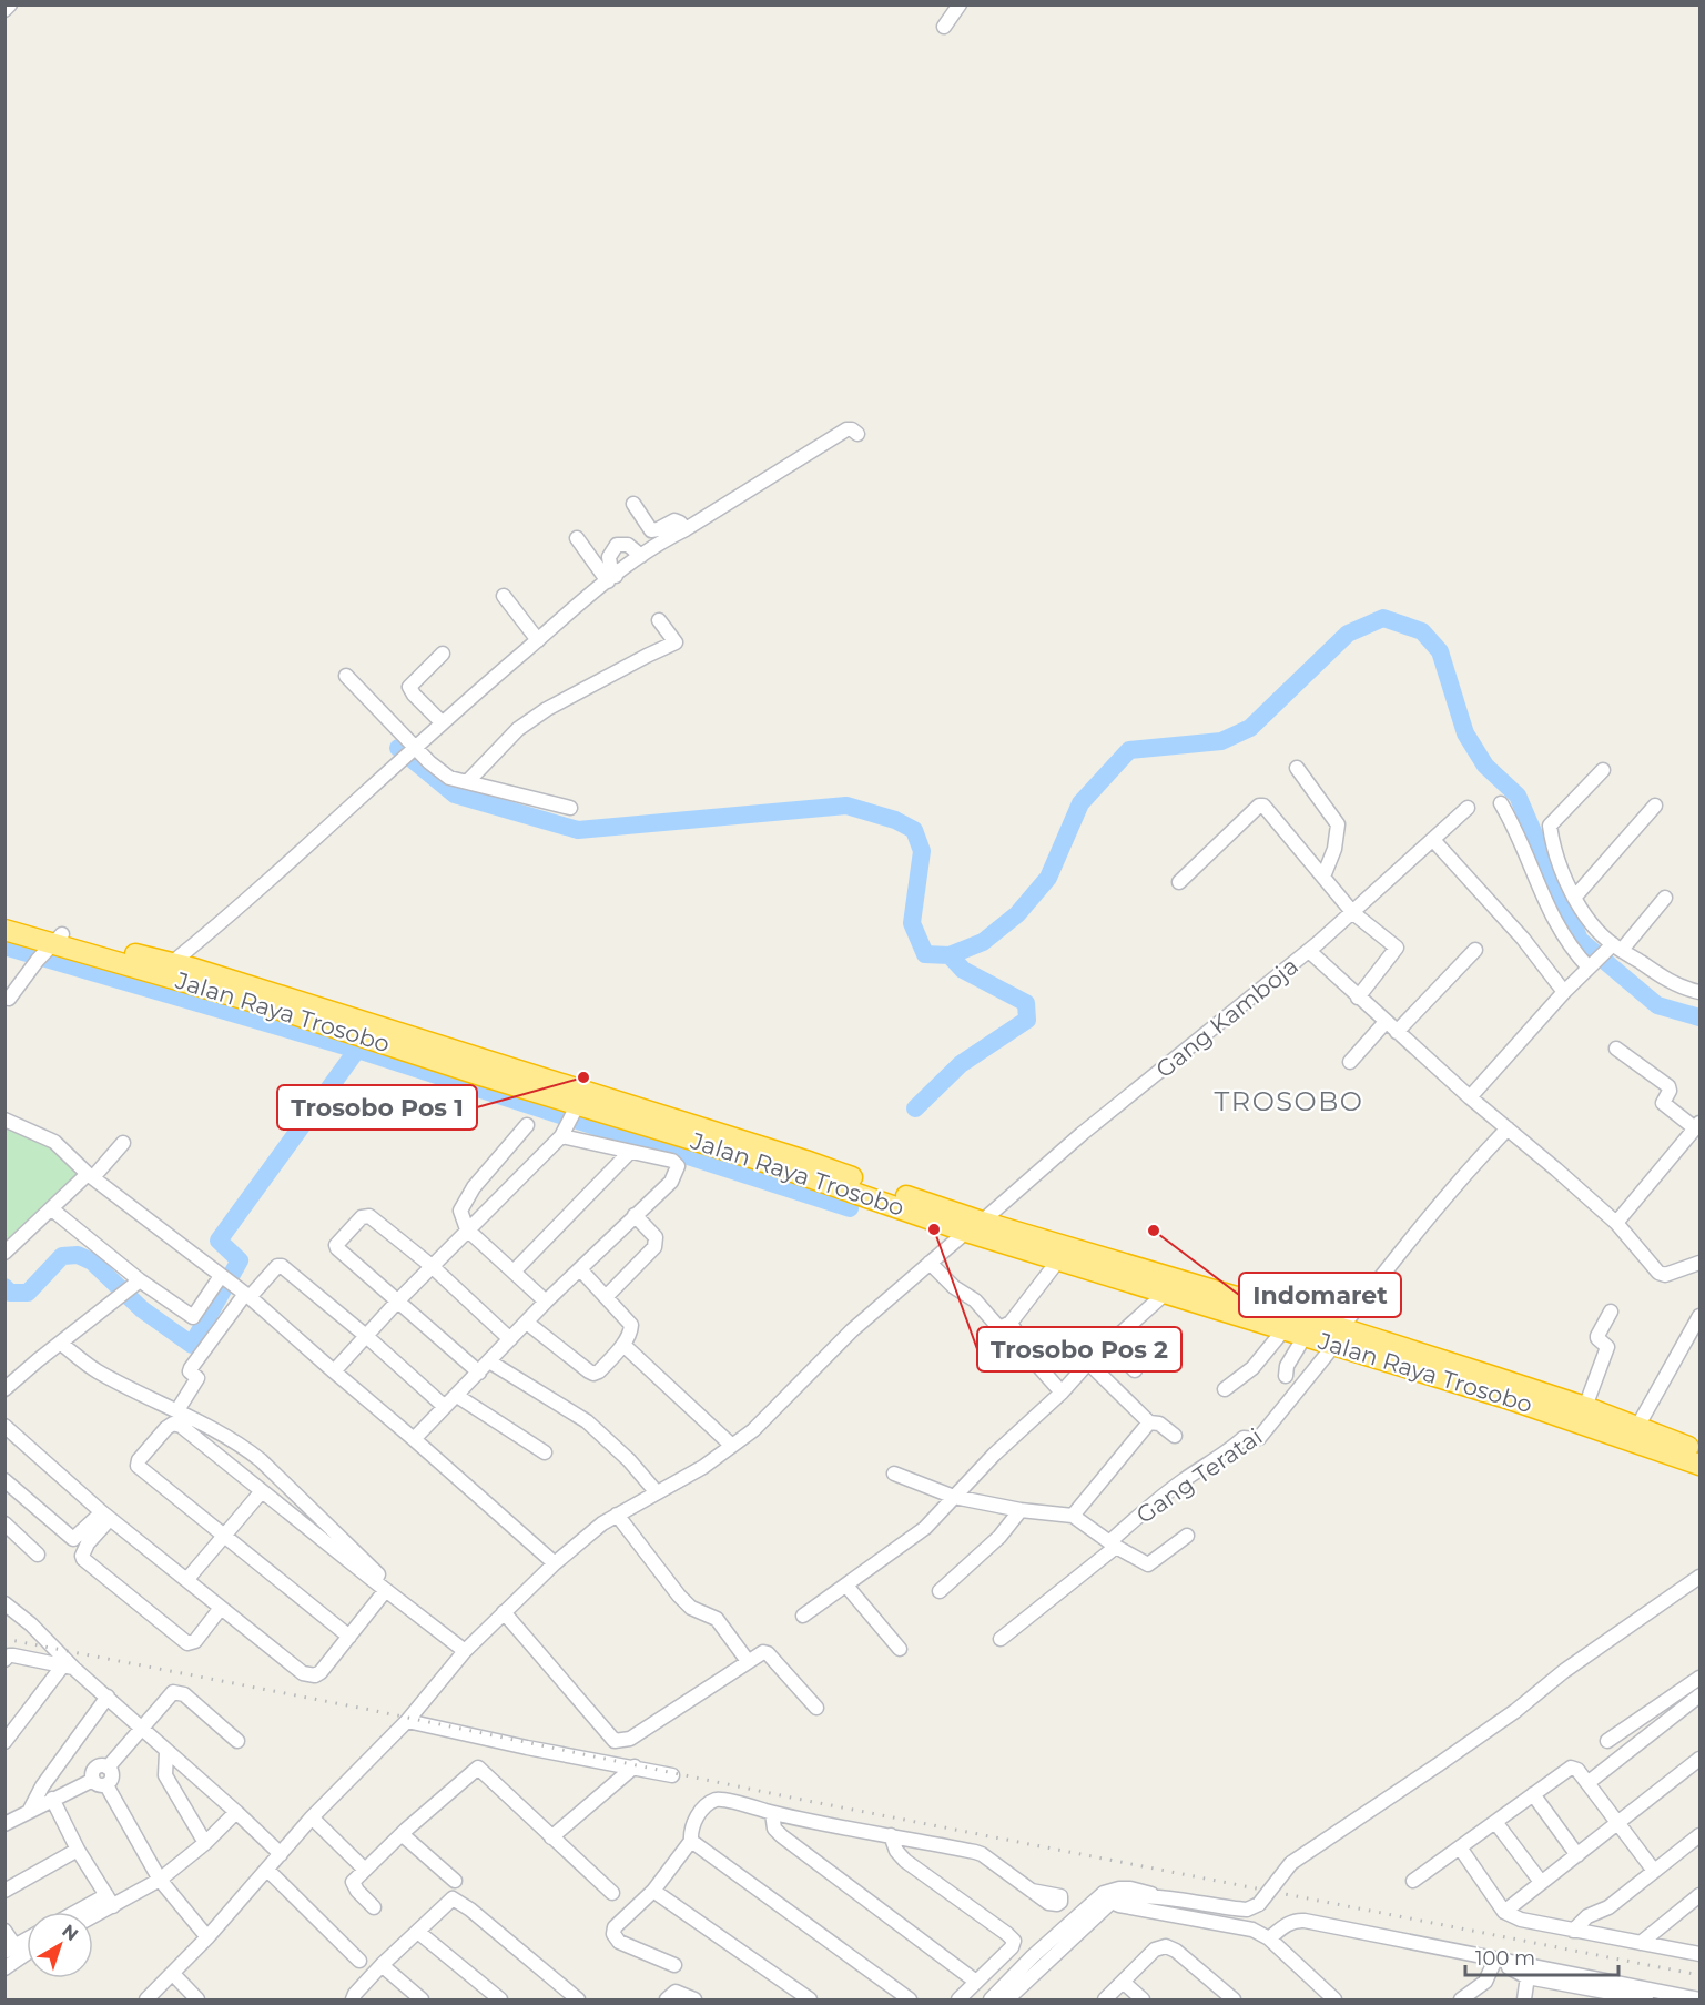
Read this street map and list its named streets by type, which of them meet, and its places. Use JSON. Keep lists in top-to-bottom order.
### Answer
{
  "streets": {
    "highway": ["Jalan Raya Trosobo"],
    "street": ["Gang Kamboja", "Gang Teratai"]
  },
  "crossings": [
    ["Jalan Raya Trosobo", "Gang Kamboja"],
    ["Jalan Raya Trosobo", "Gang Teratai"]
  ],
  "districts": ["TROSOBO"],
  "places": ["Trosobo Pos 1", "Trosobo Pos 2", "Indomaret"],
  "scale_bar": "100 m",
  "north": "top right"
}
